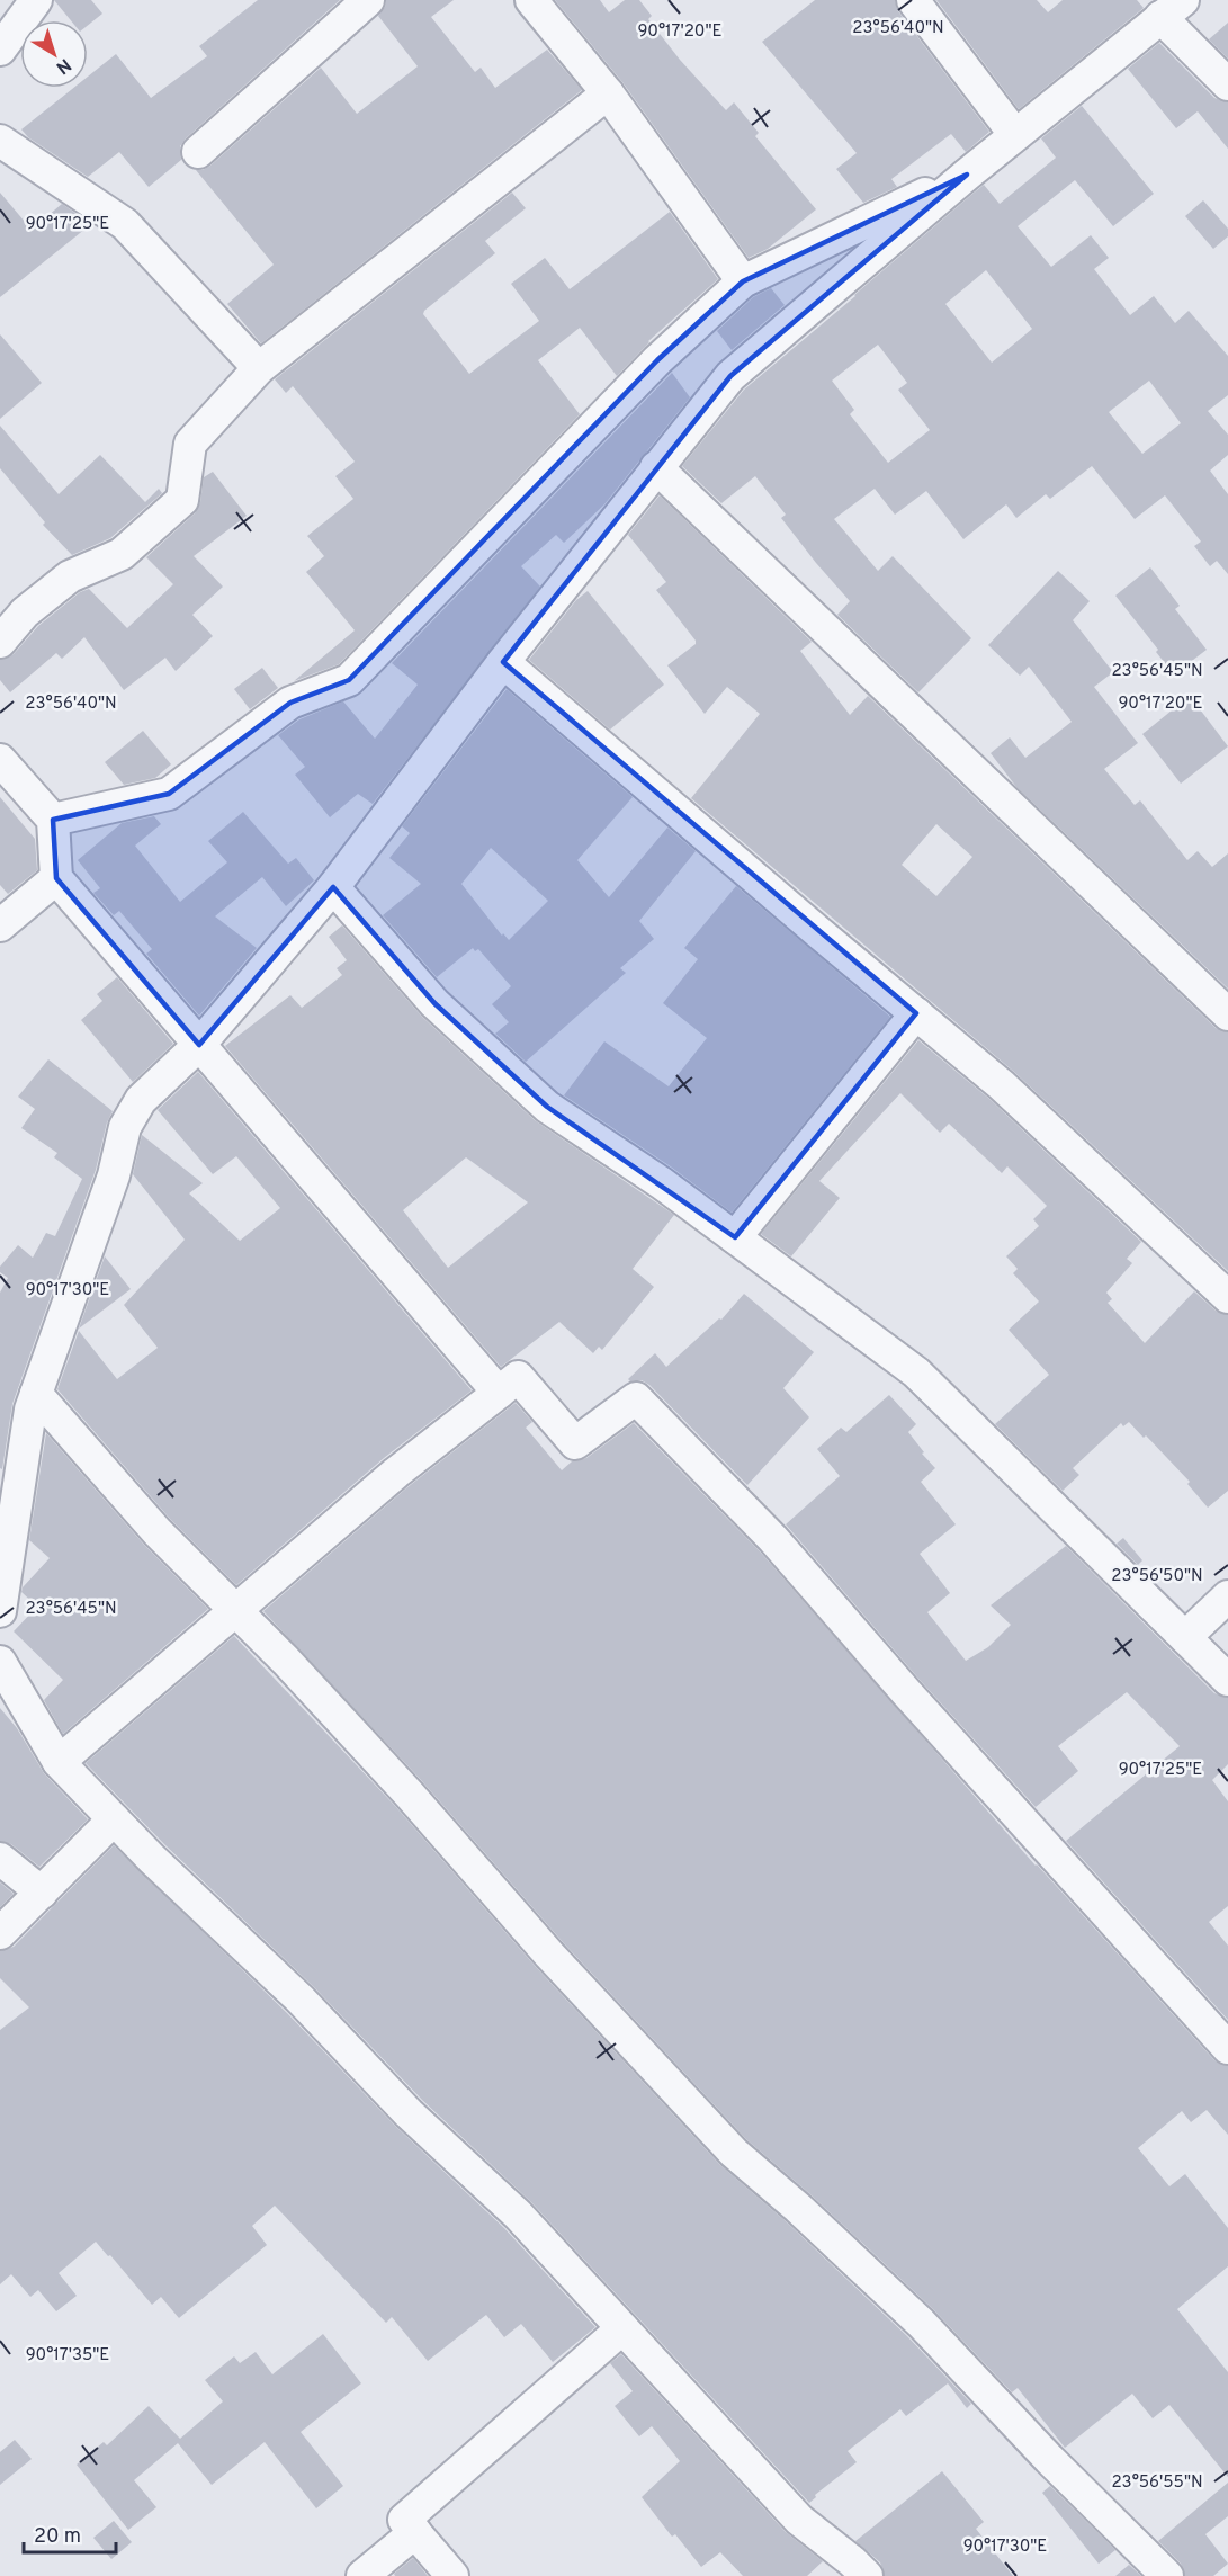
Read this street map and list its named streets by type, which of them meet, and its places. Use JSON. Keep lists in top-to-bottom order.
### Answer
{
  "scale_bar": "20 m",
  "north": "bottom right",
  "coordinates": [
    "23°56'40\"N",
    "90°17'20\"E",
    "90°17'25\"E",
    "23°56'45\"N",
    "90°17'30\"E",
    "23°56'50\"N",
    "90°17'35\"E",
    "23°56'55\"N"
  ]
}
